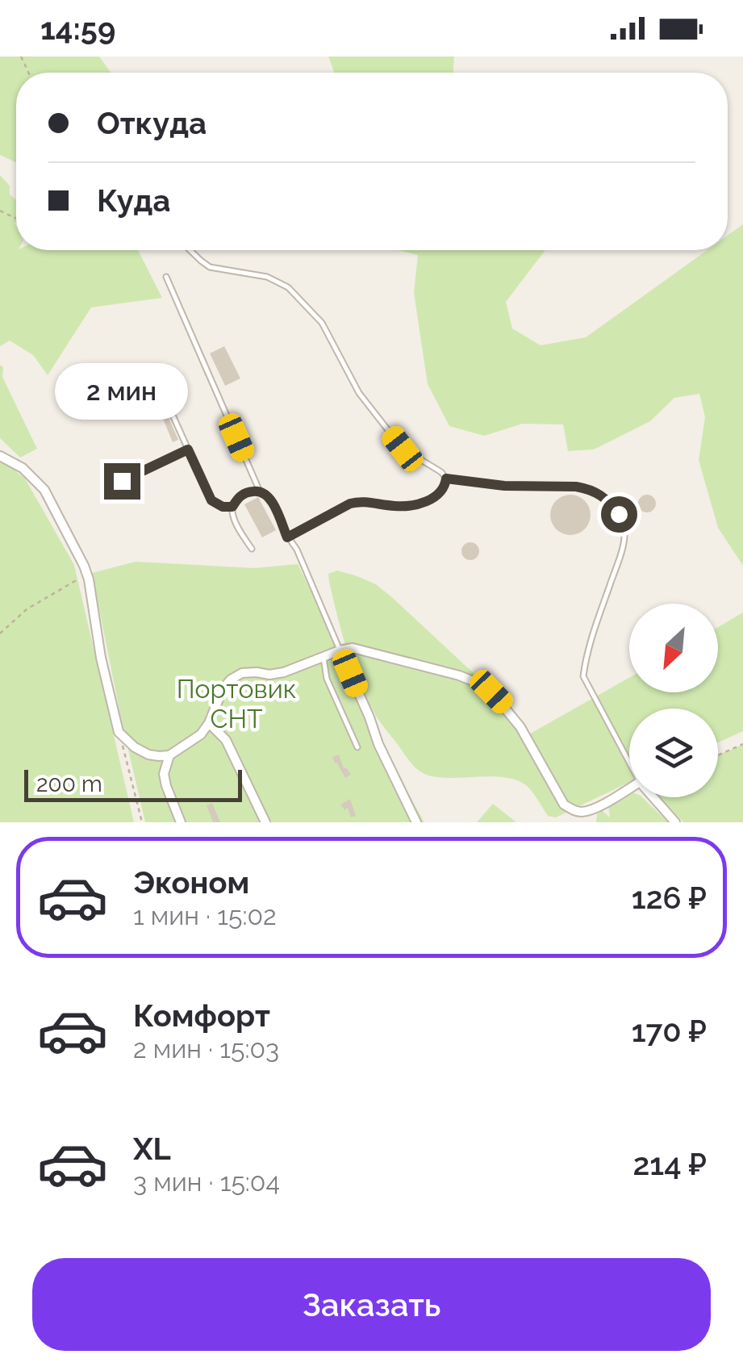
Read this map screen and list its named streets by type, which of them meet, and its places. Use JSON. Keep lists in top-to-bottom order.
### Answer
{
  "parks": ["Портовик СНТ"],
  "scale_bar": "200 m",
  "north": "bottom left",
  "page": {
    "status": "14:59",
    "banner": ["Откуда", "Куда"],
    "bubble": "2 мин",
    "scale": "200 m",
    "list": [
      {
        "name": "Эконом",
        "note": "1 мин · 15:02",
        "value": "126 ₽"
      },
      {
        "name": "Комфорт",
        "note": "2 мин · 15:03",
        "value": "170 ₽"
      },
      {
        "name": "XL",
        "note": "3 мин · 15:04",
        "value": "214 ₽"
      }
    ],
    "buttons": "Заказать"
  }
}
